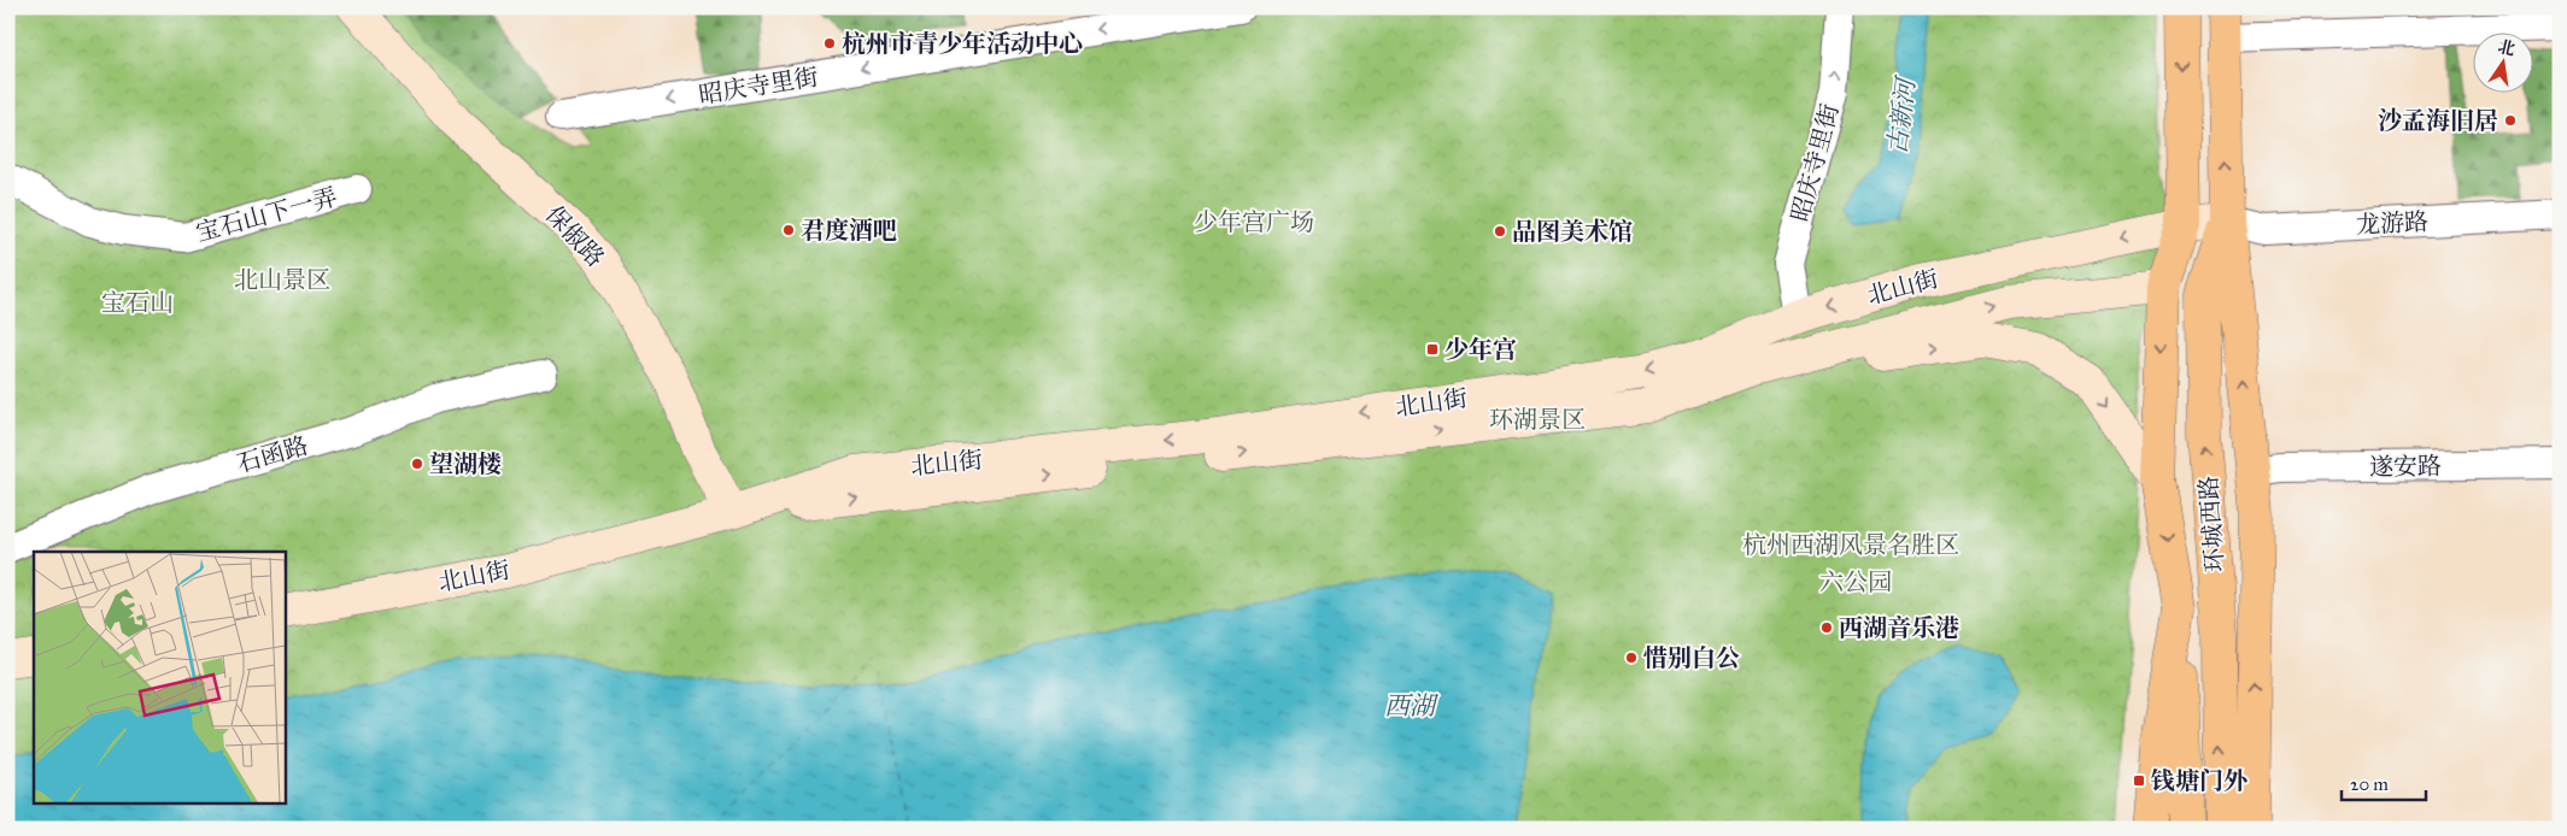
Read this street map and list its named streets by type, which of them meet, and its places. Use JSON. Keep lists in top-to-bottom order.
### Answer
{
  "streets": {
    "main road": ["保俶路", "北山街", "环城西路"],
    "street": [
      "昭庆寺里街",
      "宝石山下一弄",
      "龙游路",
      "石函路",
      "遂安路"
    ]
  },
  "crossings": [
    ["昭庆寺里街", "北山街"],
    ["龙游路", "北山街"],
    ["龙游路", "环城西路"],
    ["保俶路", "北山街"],
    ["北山街", "环城西路"],
    ["遂安路", "环城西路"]
  ],
  "water": ["古新河", "西湖"],
  "parks": [
    "少年宫广场",
    "北山景区",
    "宝石山",
    "环湖景区",
    "杭州西湖风景名胜区",
    "六公园"
  ],
  "places": {
    "other": [
      "杭州市青少年活动中心",
      "沙孟海旧居",
      "君度酒吧",
      "品图美术馆",
      "望湖楼",
      "西湖音乐港",
      "惜别白公"
    ],
    "transit": ["少年宫", "钱塘门外"]
  },
  "scale_bar": "20 m",
  "north": "top"
}
